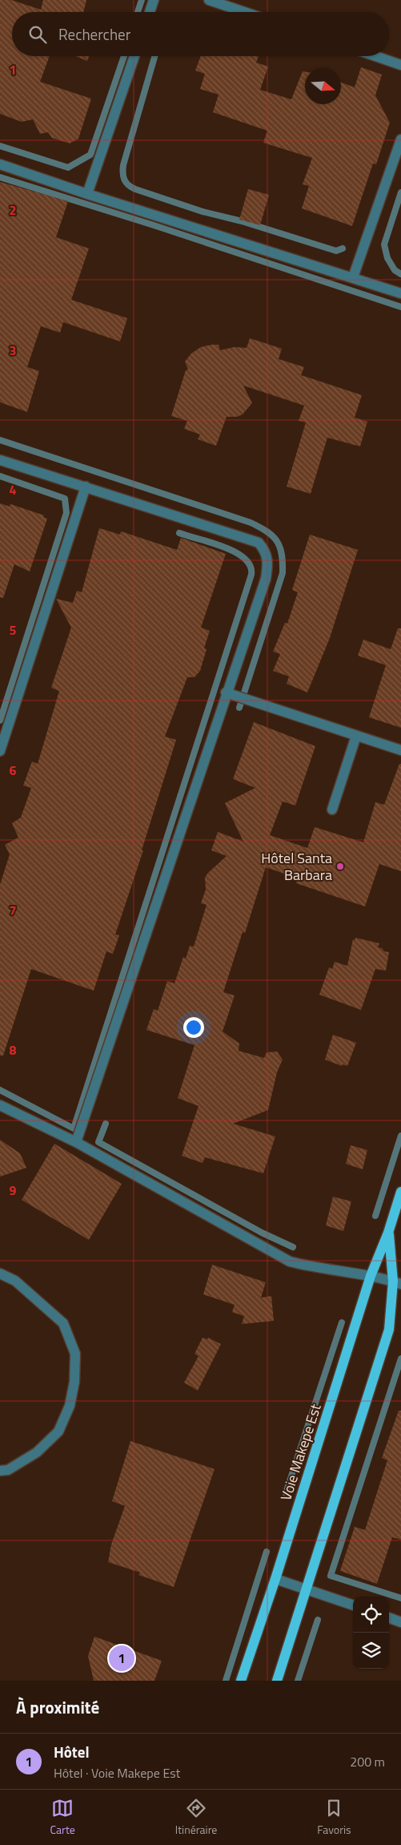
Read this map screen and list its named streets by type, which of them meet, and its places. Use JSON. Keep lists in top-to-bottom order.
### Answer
{
  "streets": {
    "main road": ["Voie Makepe Est"]
  },
  "places": ["Hôtel Santa Barbara"],
  "north": "right",
  "page": {
    "search": "Rechercher",
    "pins": "1",
    "heading": "À proximité",
    "list": [
      {
        "mark": "1",
        "name": "Hôtel",
        "note": "Hôtel · Voie Makepe Est",
        "value": "200 m"
      }
    ],
    "nav": ["Carte", "Itinéraire", "Favoris"]
  },
  "grid": {
    "rows": [
      "1",
      "2",
      "3",
      "4",
      "5",
      "6",
      "7",
      "8",
      "9"
    ]
  }
}
